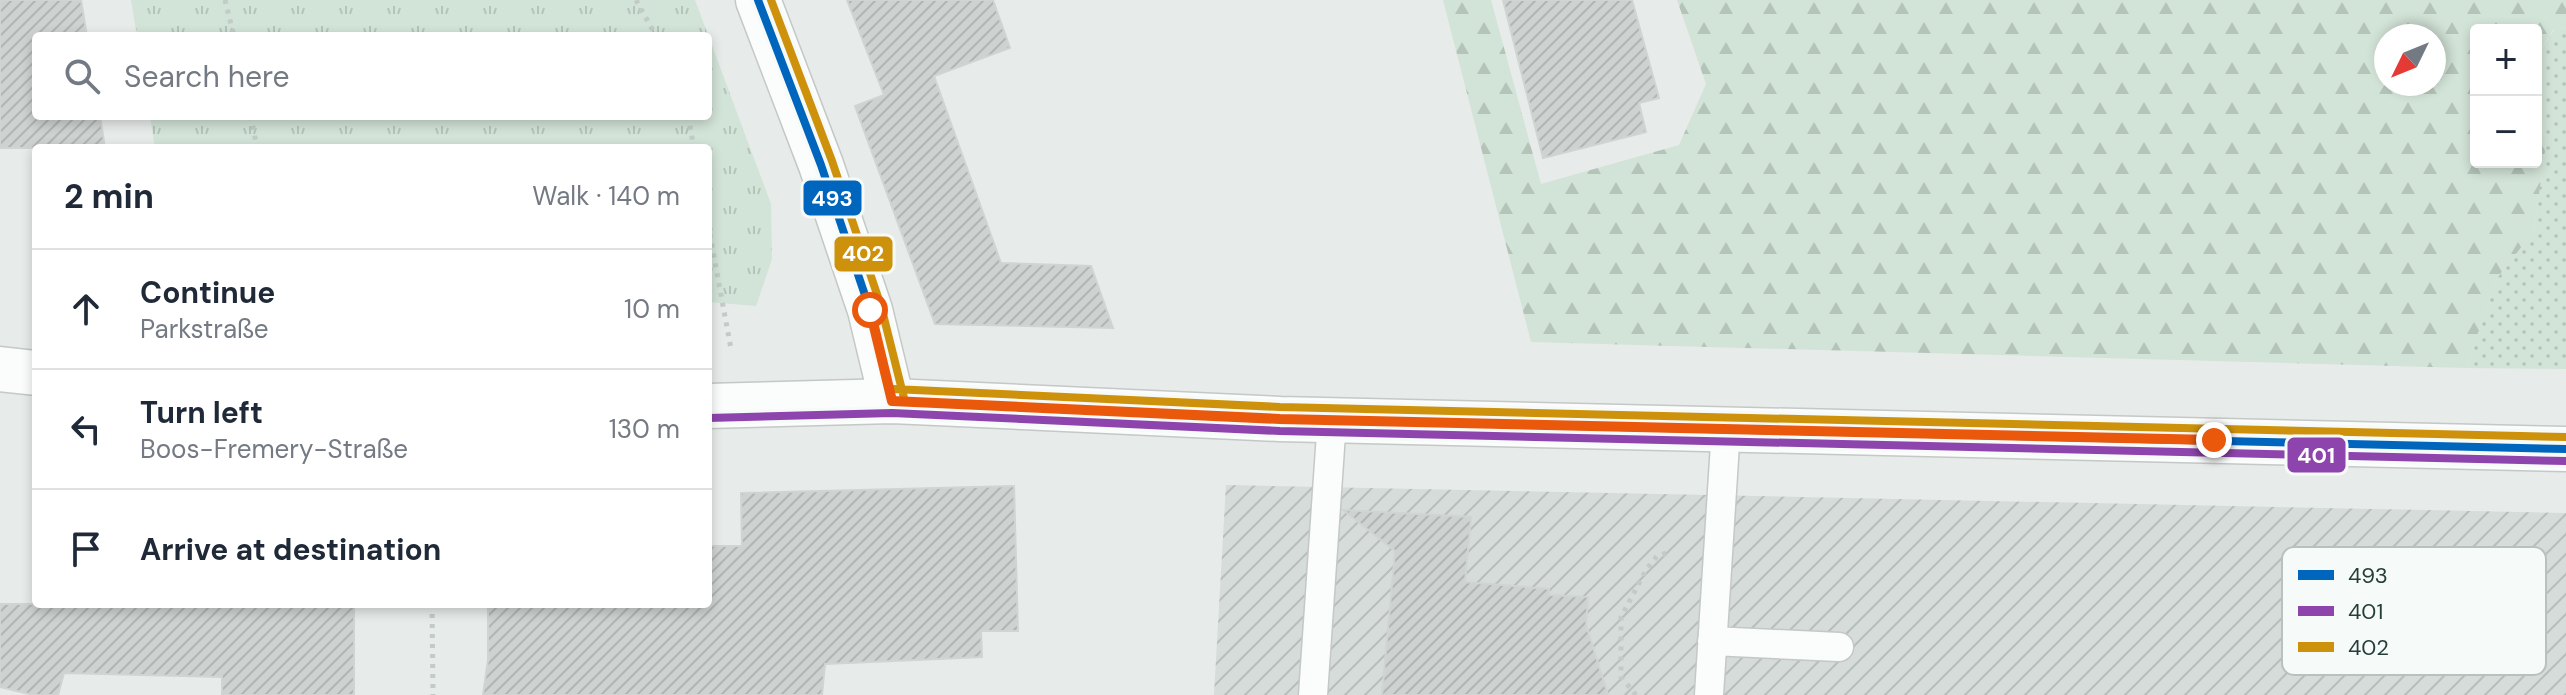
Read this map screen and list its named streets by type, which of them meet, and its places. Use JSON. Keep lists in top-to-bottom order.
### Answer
{
  "lines": ["transit line 493", "transit line 402", "transit line 401"],
  "legend": ["493", "401", "402"],
  "north": "bottom left",
  "page": {
    "map_buttons": ["+", "−"],
    "search": "Search here",
    "heading": ["2 min", "Walk · 140 m"],
    "list": [
      ["Continue", "Parkstraße", "10 m"],
      ["Turn left", "Boos-Fremery-Straße", "130 m"],
      "Arrive at destination"
    ]
  }
}
